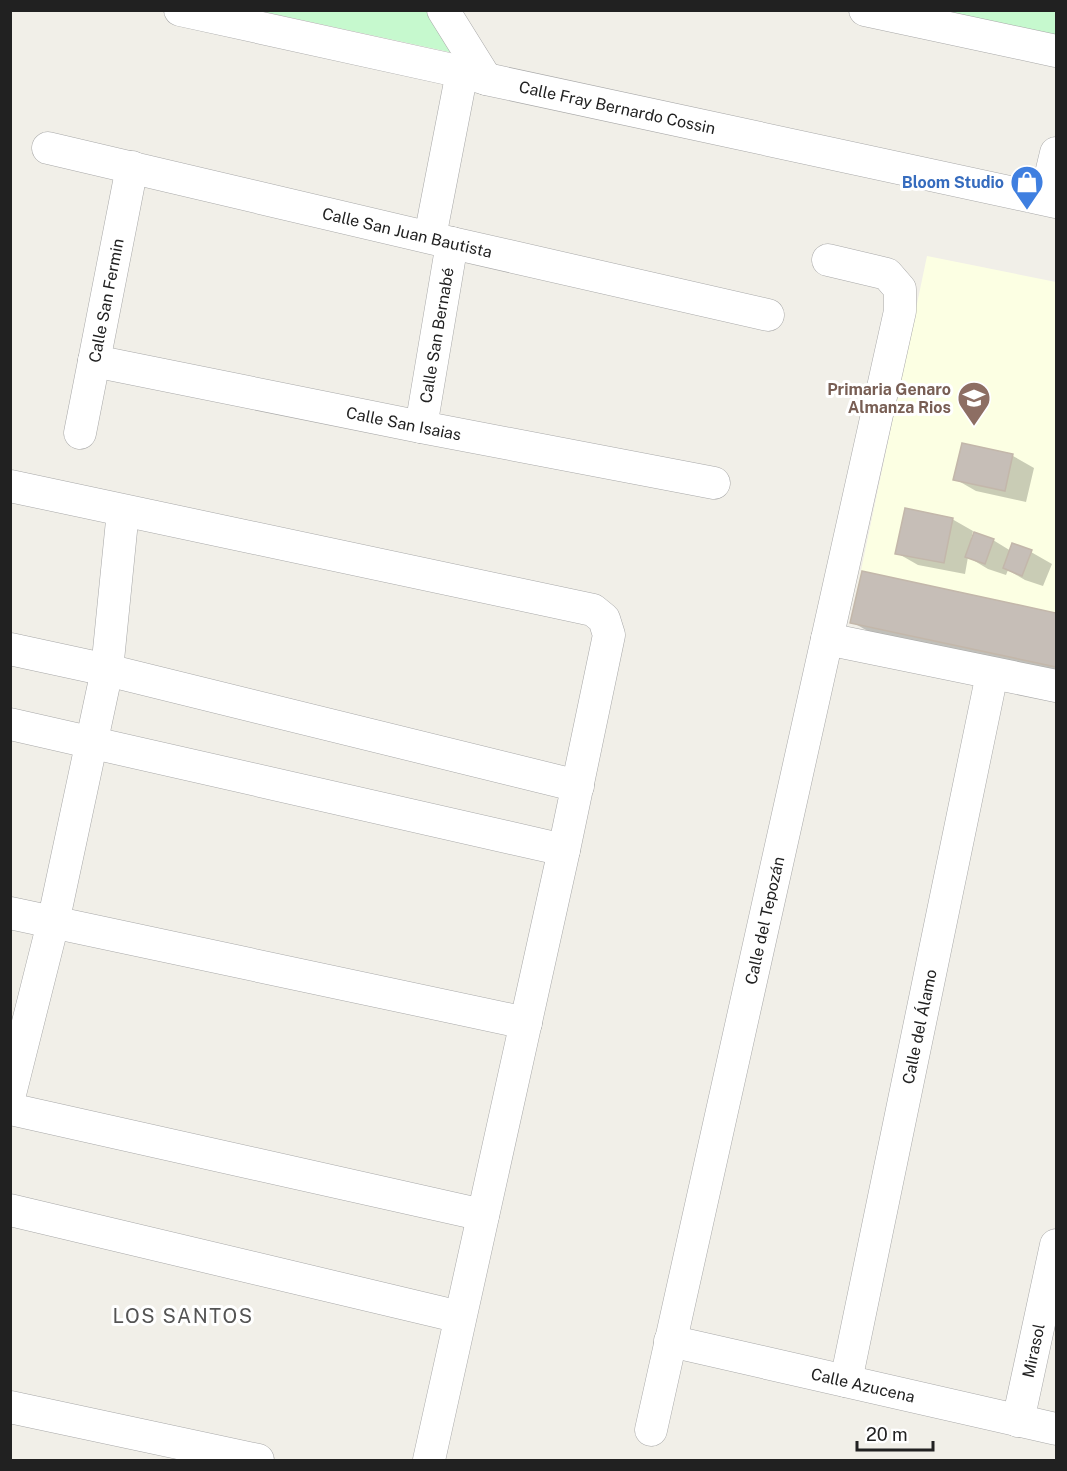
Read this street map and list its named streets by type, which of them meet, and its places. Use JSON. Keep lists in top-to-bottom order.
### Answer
{
  "streets": {
    "street": [
      "Calle Fray Bernardo Cossin",
      "Calle San Juan Bautista",
      "Calle San Fermin",
      "Calle San Bernabé",
      "Calle San Isaias",
      "Calle del Tepozán",
      "Calle del Álamo",
      "Mirasol",
      "Calle Azucena"
    ]
  },
  "crossings": [
    ["Calle Fray Bernardo Cossin", "Calle San Bernabé"],
    ["Calle San Juan Bautista", "Calle San Fermin"],
    ["Calle San Juan Bautista", "Calle San Bernabé"],
    ["Calle San Fermin", "Calle San Isaias"],
    ["Calle San Bernabé", "Calle San Isaias"],
    ["Calle del Tepozán", "Calle Azucena"],
    ["Calle del Álamo", "Calle Azucena"],
    ["Mirasol", "Calle Azucena"]
  ],
  "districts": ["LOS SANTOS"],
  "places": {
    "shop": ["Bloom Studio"],
    "school or university": ["Primaria Genaro Almanza Rios"]
  },
  "scale_bar": "20 m"
}
